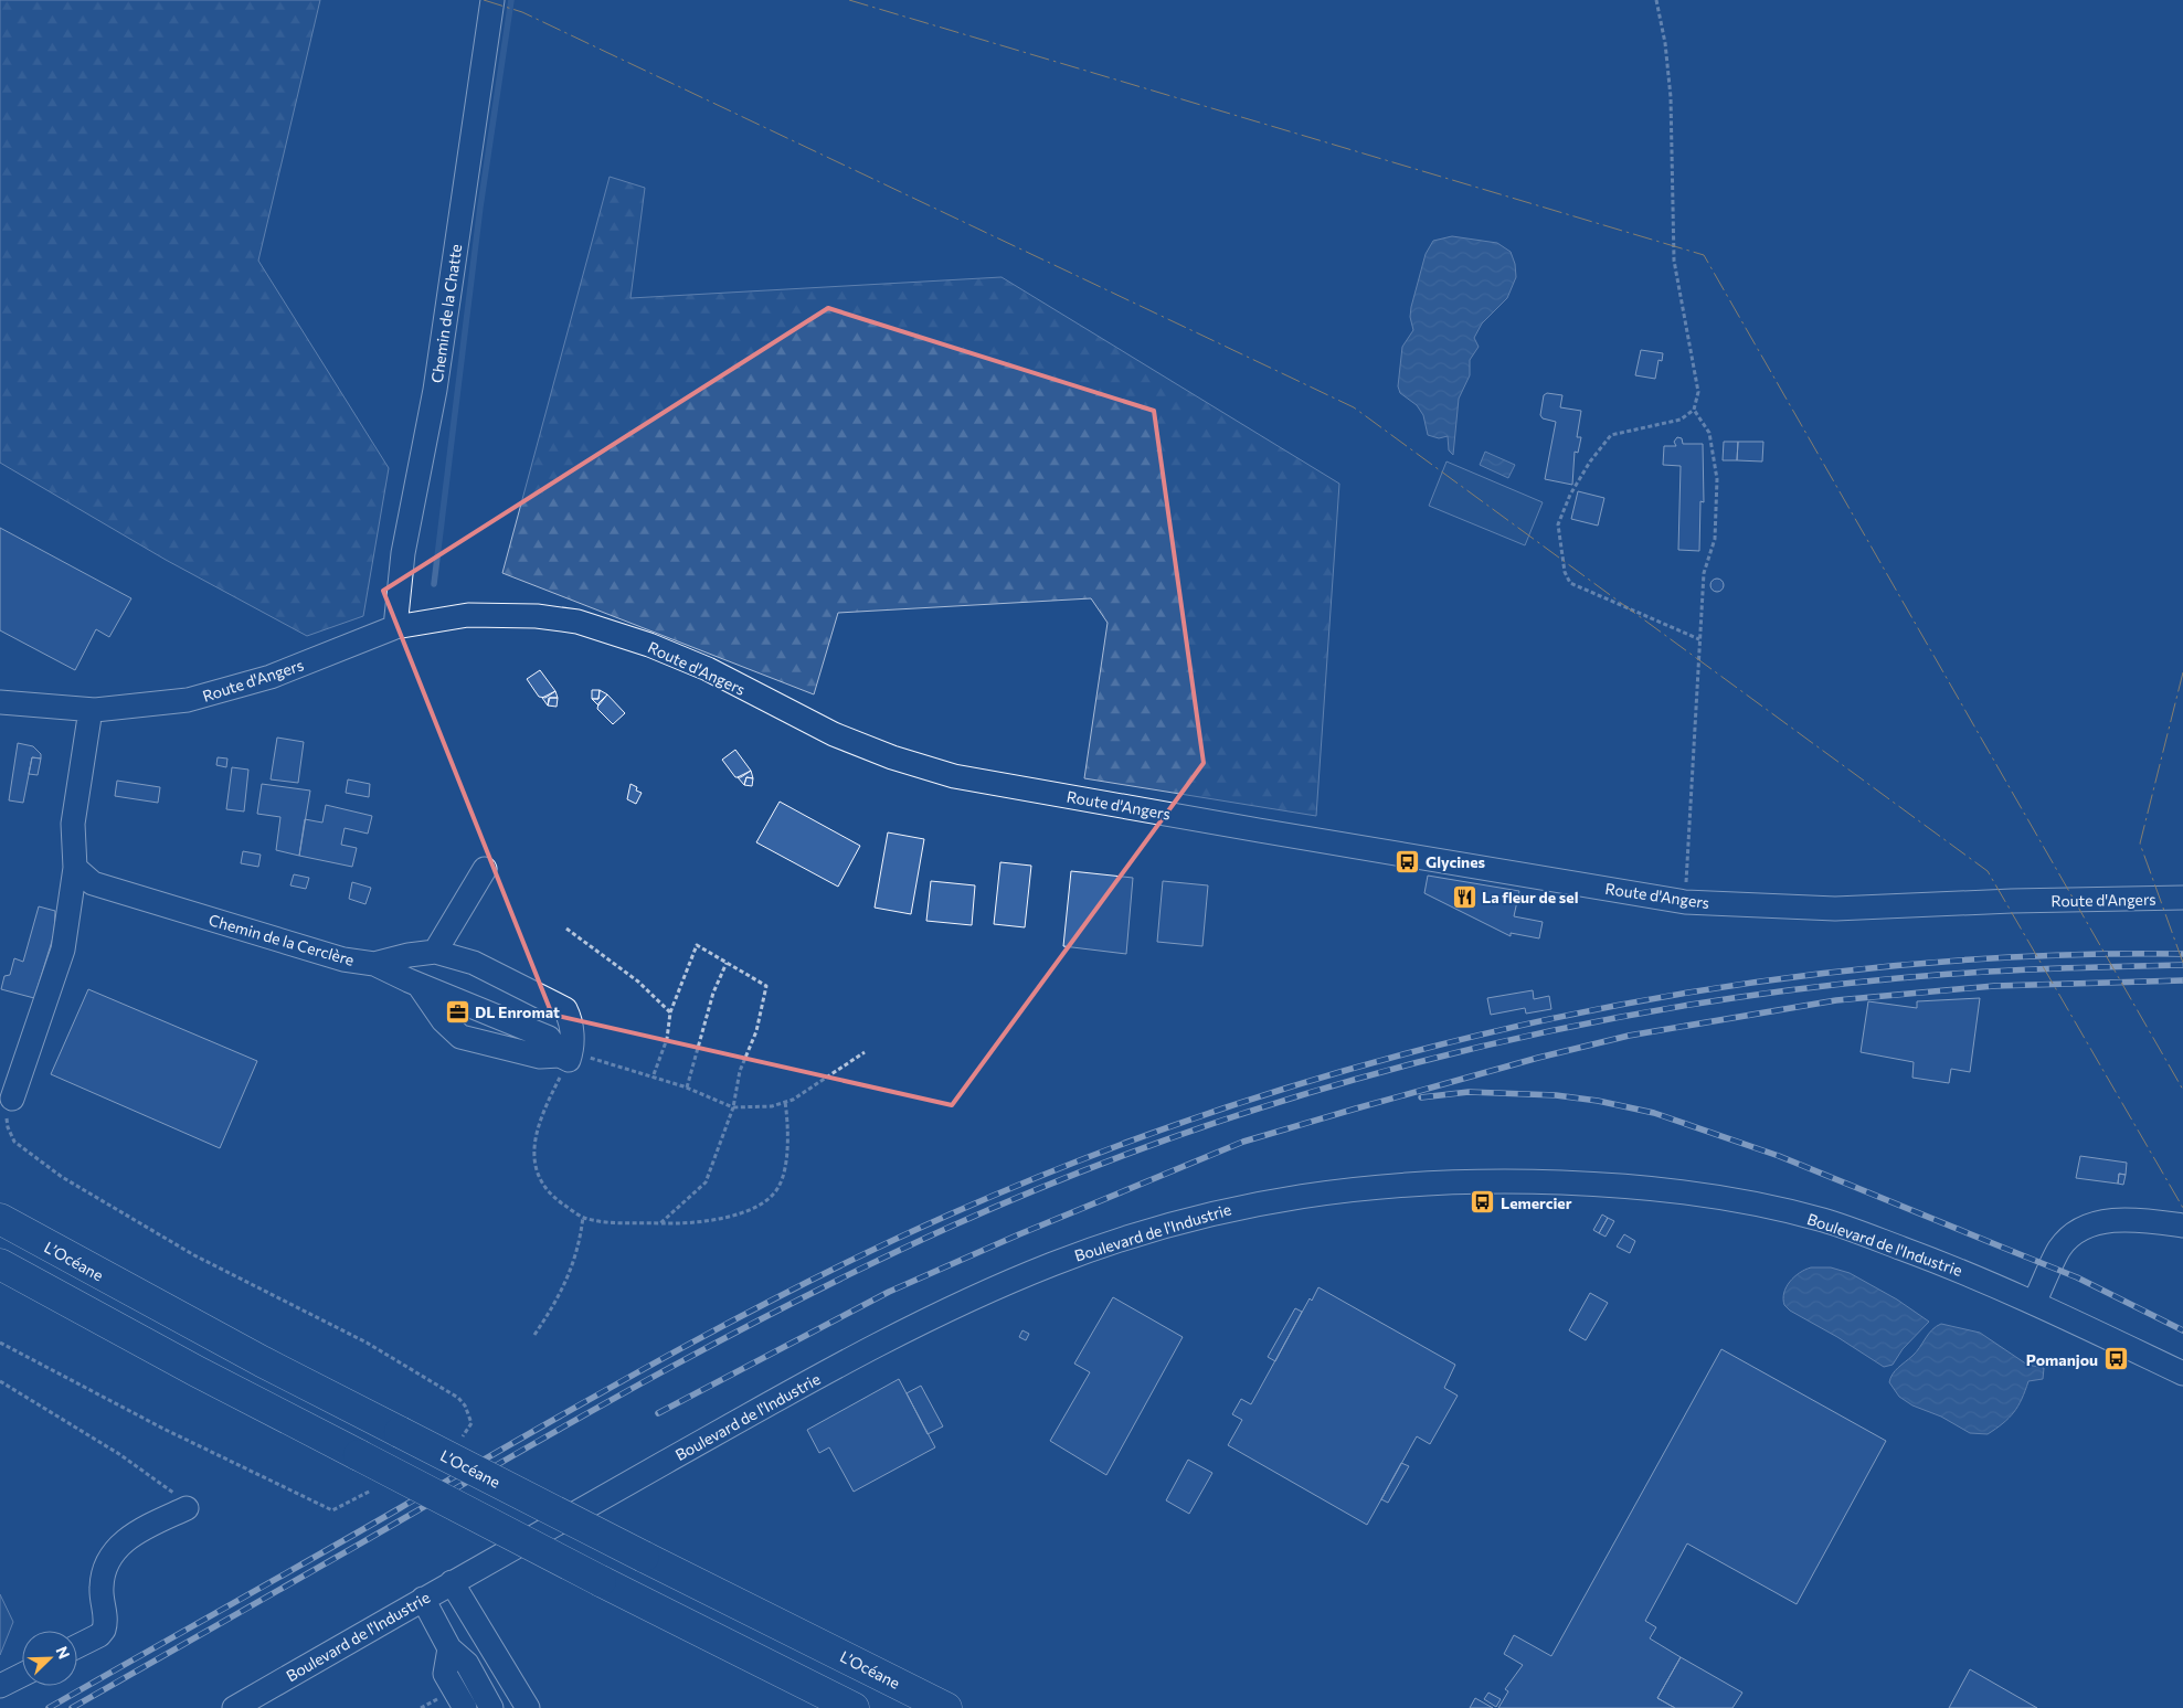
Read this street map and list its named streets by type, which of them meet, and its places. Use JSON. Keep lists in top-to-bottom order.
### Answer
{
  "streets": {
    "highway": ["L’Océane"],
    "street": [
      "Chemin de la Chatte",
      "Route d'Angers",
      "Chemin de la Cerclère",
      "Boulevard de l'Industrie"
    ]
  },
  "crossings": [
    ["Chemin de la Chatte", "Route d'Angers"]
  ],
  "places": {
    "bus stop": ["Glycines", "Lemercier", "Pomanjou"],
    "restaurant": ["La fleur de sel"],
    "office": ["DL Enromat"]
  },
  "north": "top right"
}
